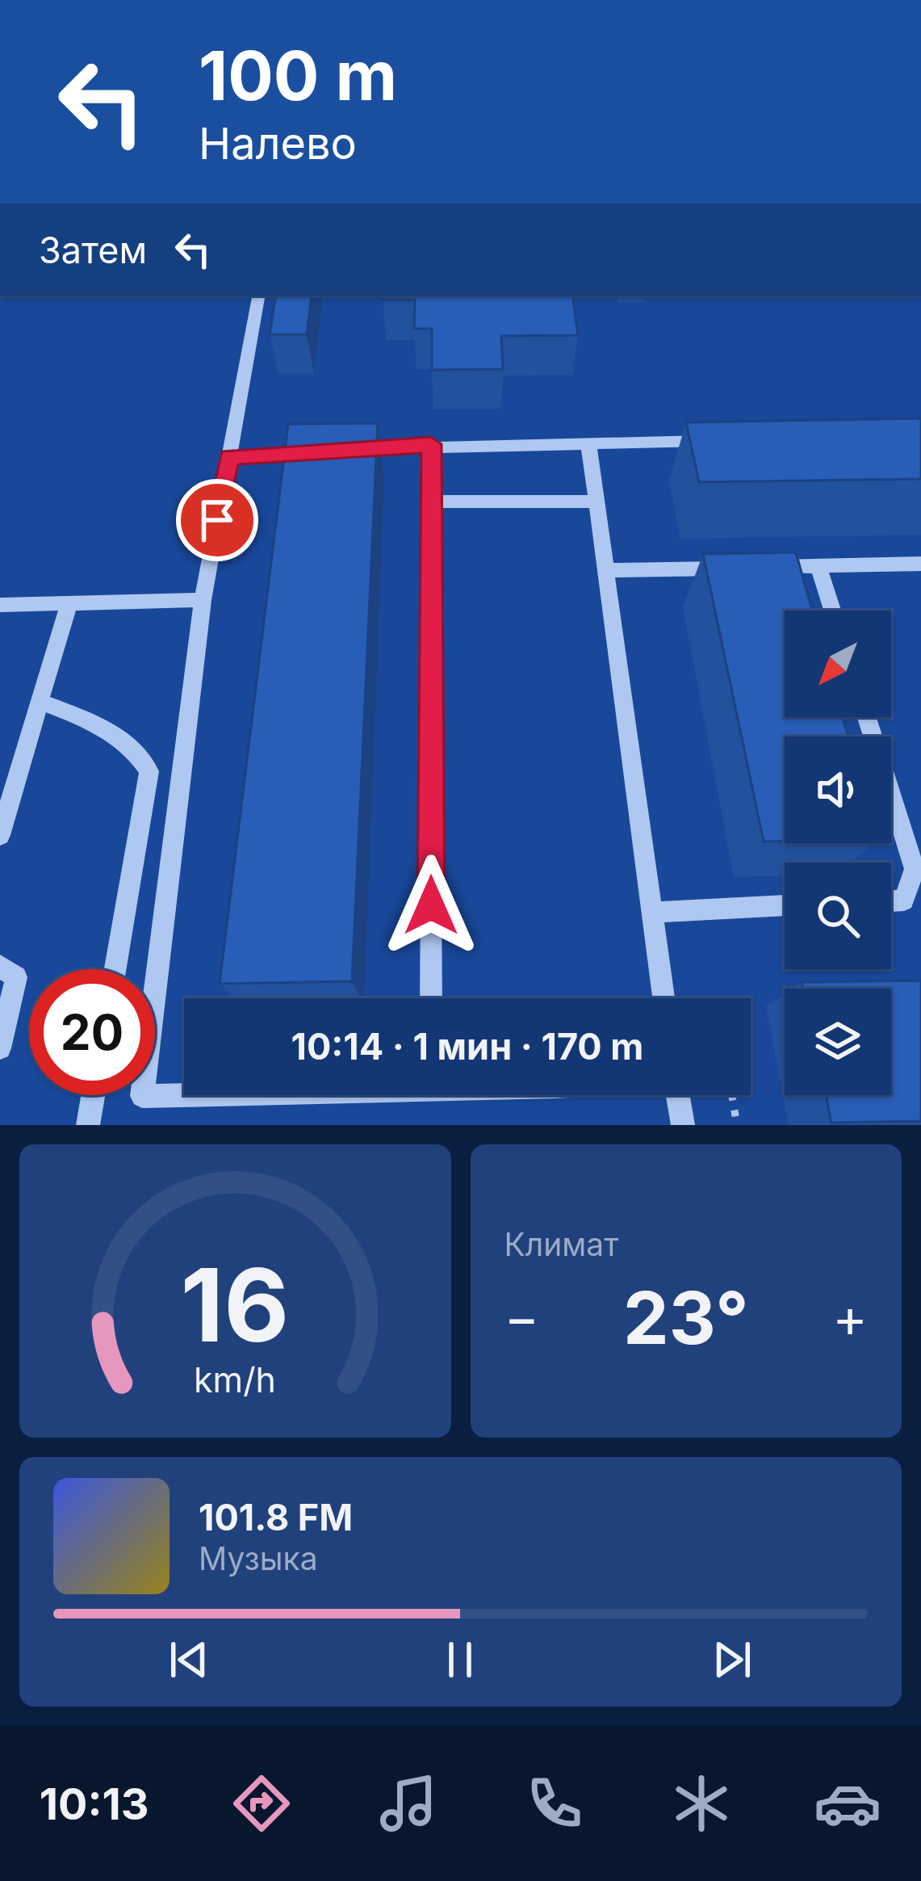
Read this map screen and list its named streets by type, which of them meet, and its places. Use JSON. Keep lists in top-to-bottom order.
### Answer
{
  "north": "bottom left",
  "page": {
    "turn": ["100 m", "Налево"],
    "then": "Затем",
    "limit": "20",
    "trip": "10:14 · 1 мин · 170 m",
    "tile": "Климат",
    "heat": ["−", "23°", "+"],
    "song": ["101.8 FM", "Музыка"],
    "tabs": "10:13",
    "gauge": ["16", "km/h"]
  }
}
